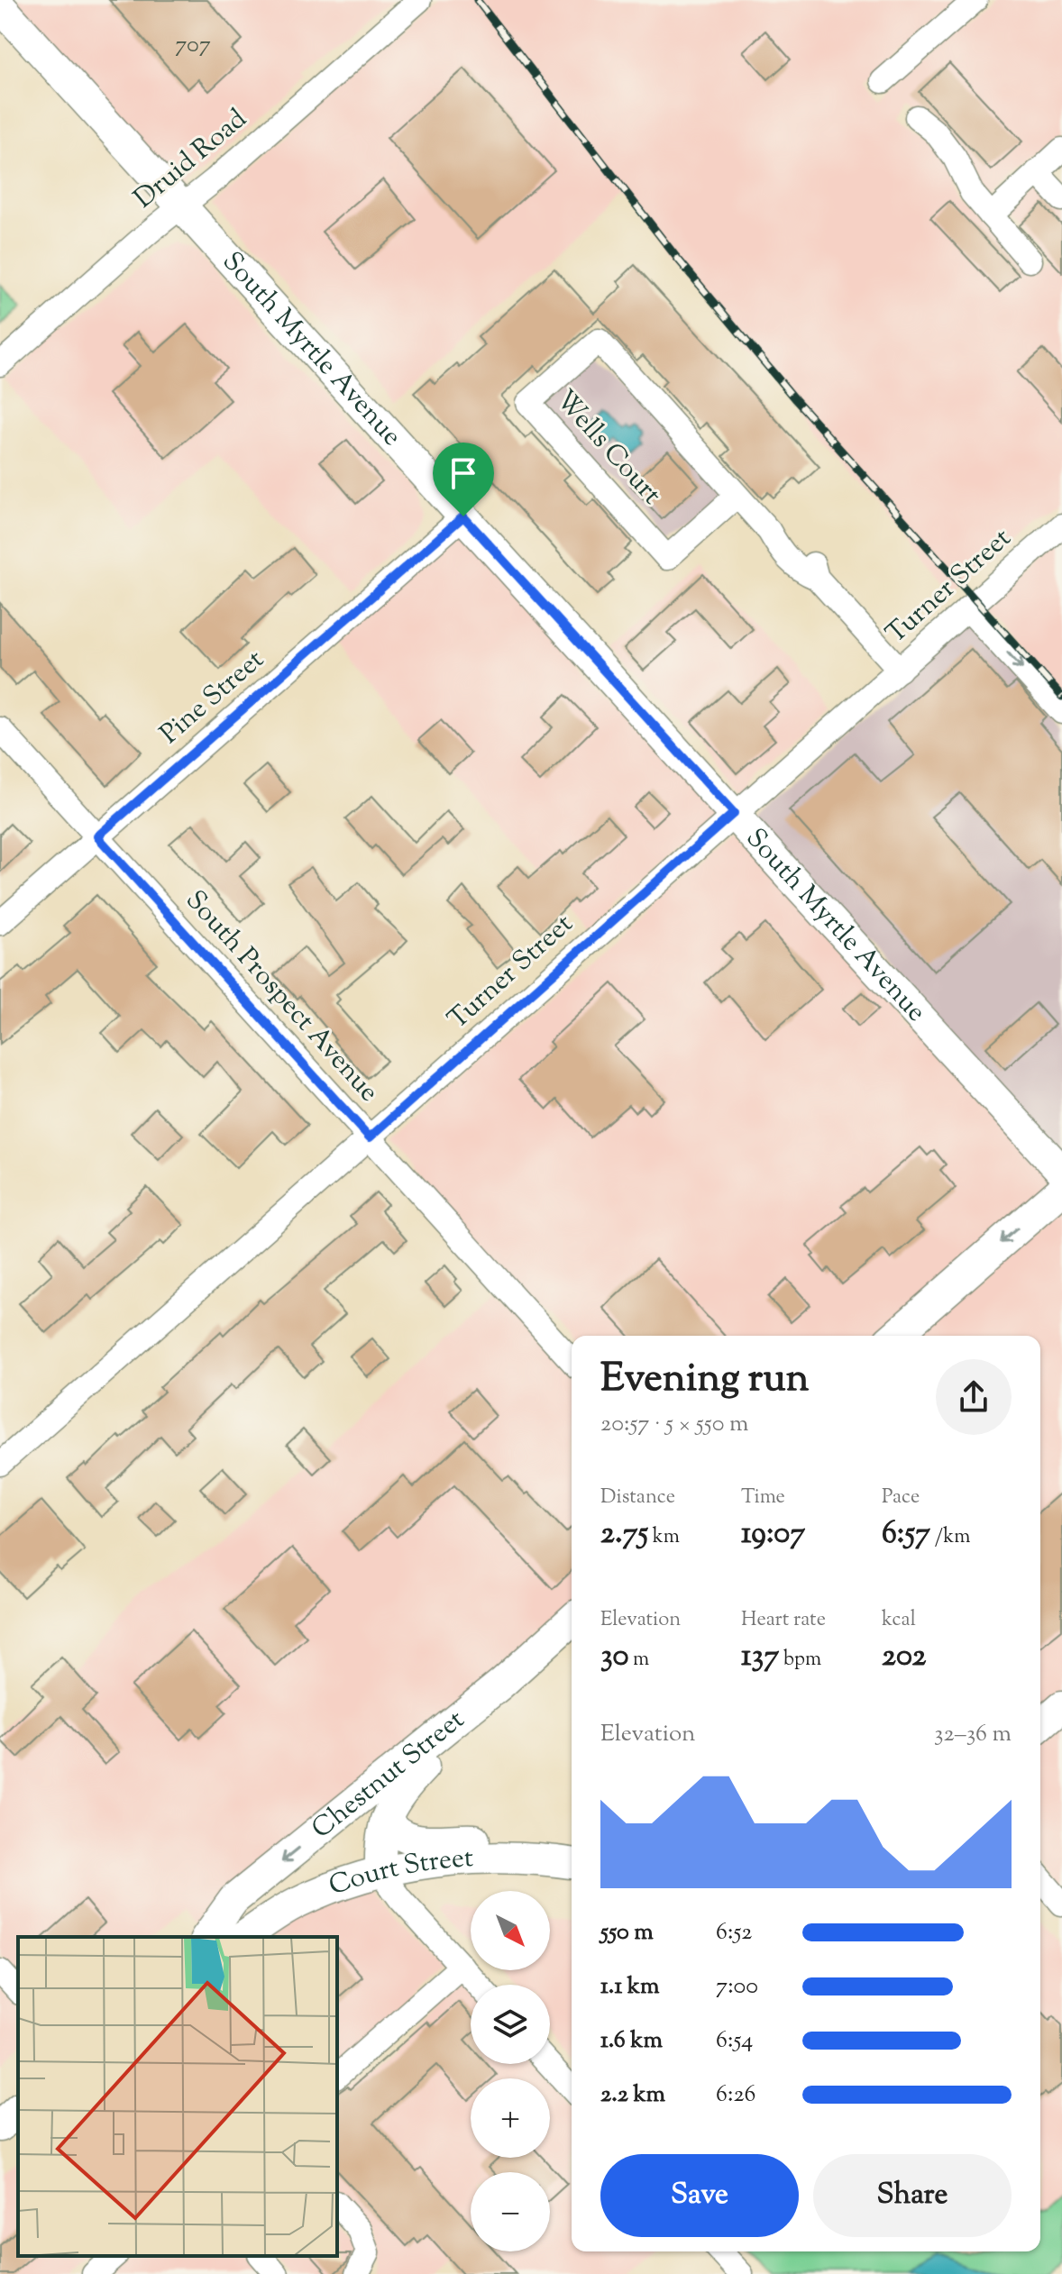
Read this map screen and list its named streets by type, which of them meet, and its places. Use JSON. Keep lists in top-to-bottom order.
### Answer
{
  "streets": {
    "main road": ["South Myrtle Avenue", "Chestnut Street", "Court Street"],
    "street": [
      "Druid Road",
      "Wells Court",
      "Turner Street",
      "Pine Street",
      "South Prospect Avenue"
    ]
  },
  "crossings": [
    ["Druid Road", "South Myrtle Avenue"],
    ["South Myrtle Avenue", "Turner Street"],
    ["South Myrtle Avenue", "Pine Street"],
    ["Wells Court", "Turner Street"],
    ["Turner Street", "South Prospect Avenue"],
    ["Pine Street", "South Prospect Avenue"]
  ],
  "house_numbers": ["707"],
  "north": "bottom right",
  "page": {
    "heading": ["Evening run", "20:57 · 5 × 550 m"],
    "stats": [
      ["Distance", "2.75 km"],
      ["Time", "19:07"],
      ["Pace", "6:57 /km"],
      ["Elevation", "30 m"],
      ["Heart rate", "137 bpm"],
      ["kcal", "202"]
    ],
    "chart": ["Elevation", "32–36 m"],
    "map_buttons": ["+", "−"],
    "list": [
      {
        "name": "550 m",
        "note": "6:52"
      },
      {
        "name": "1.1 km",
        "note": "7:00"
      },
      {
        "name": "1.6 km",
        "note": "6:54"
      },
      {
        "name": "2.2 km",
        "note": "6:26"
      }
    ],
    "buttons": ["Save", "Share"]
  }
}
